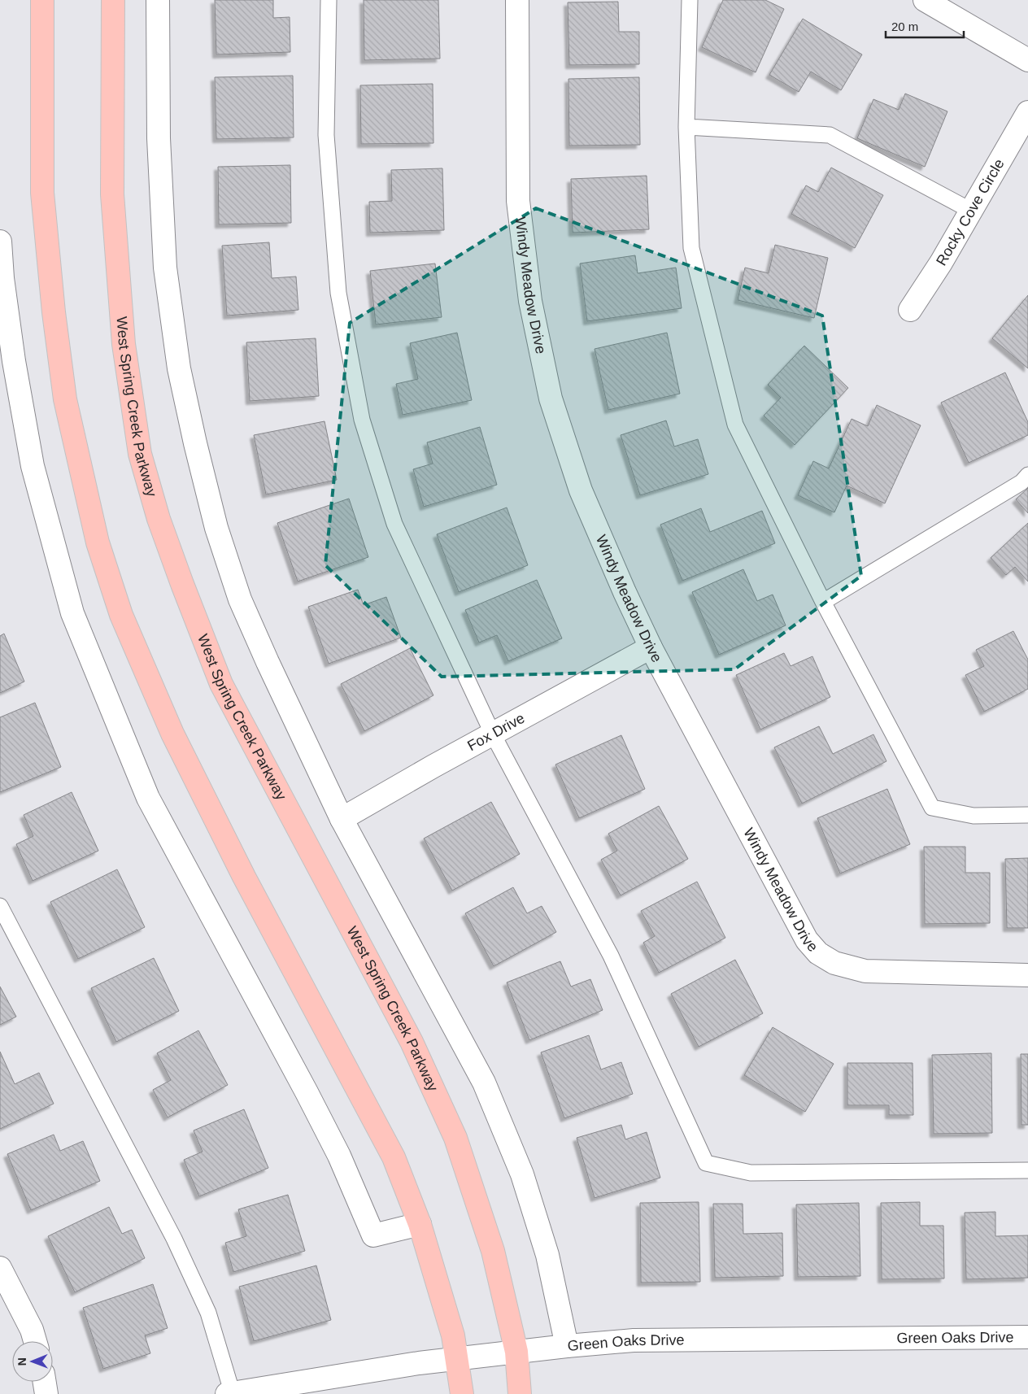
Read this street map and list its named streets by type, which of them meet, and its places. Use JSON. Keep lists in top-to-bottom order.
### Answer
{
  "streets": {
    "main road": ["West Spring Creek Parkway"],
    "street": [
      "Rocky Cove Circle",
      "Windy Meadow Drive",
      "Fox Drive",
      "Green Oaks Drive"
    ]
  },
  "crossings": [
    ["Windy Meadow Drive", "Fox Drive"],
    ["West Spring Creek Parkway", "Green Oaks Drive"]
  ],
  "scale_bar": "20 m",
  "north": "left"
}
